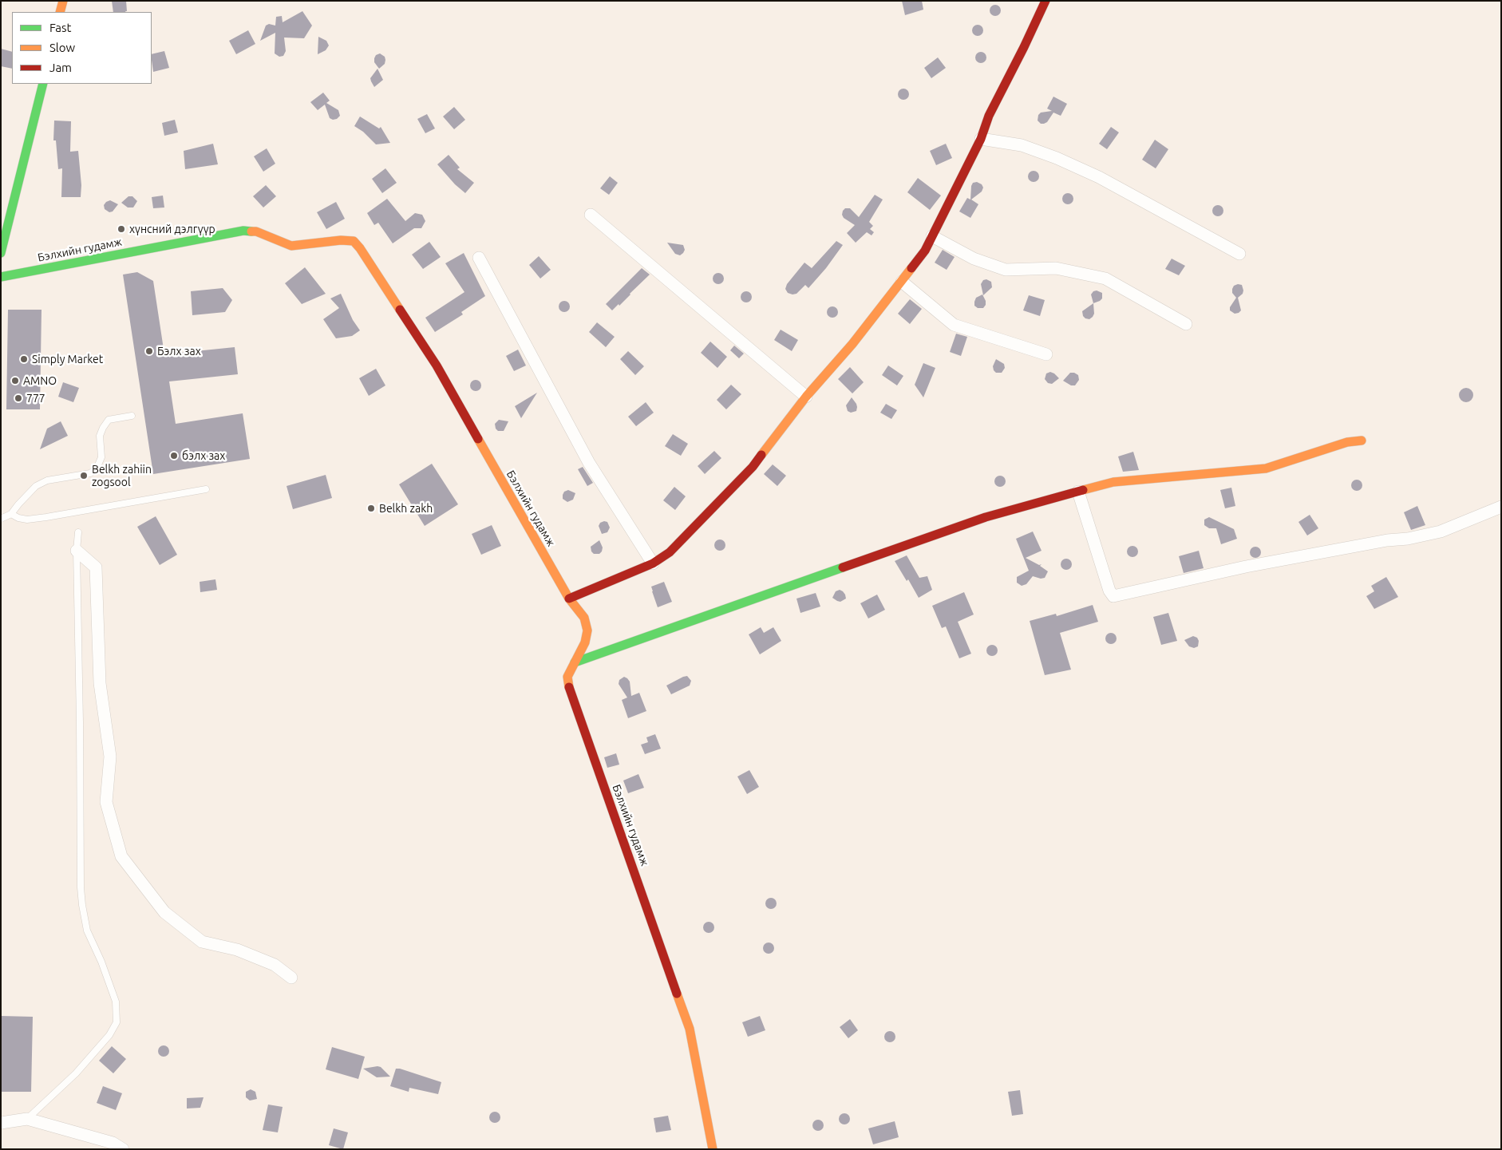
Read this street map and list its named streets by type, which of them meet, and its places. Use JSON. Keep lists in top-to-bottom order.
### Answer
{
  "streets": {
    "street": ["Бэлхийн гудамж"]
  },
  "places": [
    "хүнсний дэлгүүр",
    "Бэлх зах",
    "Simply Market",
    "AMNO",
    "777",
    "бэлх зах",
    "Belkh zahiin zogsool",
    "Belkh zakh"
  ],
  "legend": ["Fast", "Slow", "Jam"]
}
